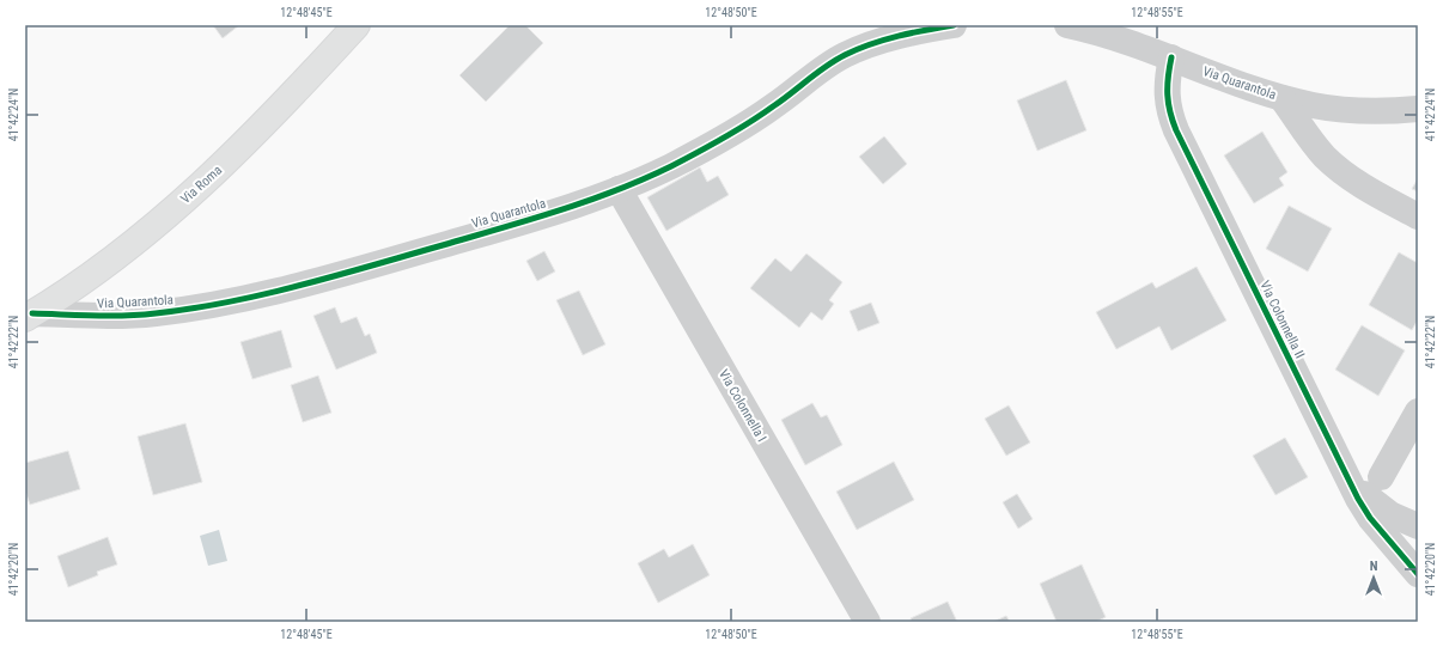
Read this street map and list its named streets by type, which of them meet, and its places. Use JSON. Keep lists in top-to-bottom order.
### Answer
{
  "streets": {
    "main road": ["Via Roma"],
    "street": ["Via Quarantola", "Via Colonnella II", "Via Colonnella I"]
  },
  "crossings": [
    ["Via Quarantola", "Via Roma"],
    ["Via Quarantola", "Via Colonnella II"],
    ["Via Quarantola", "Via Colonnella I"]
  ],
  "north": "top",
  "coordinates": [
    "12°48'45\"E",
    "12°48'50\"E",
    "12°48'55\"E",
    "41°42'24\"N",
    "41°42'22\"N",
    "41°42'20\"N"
  ]
}
